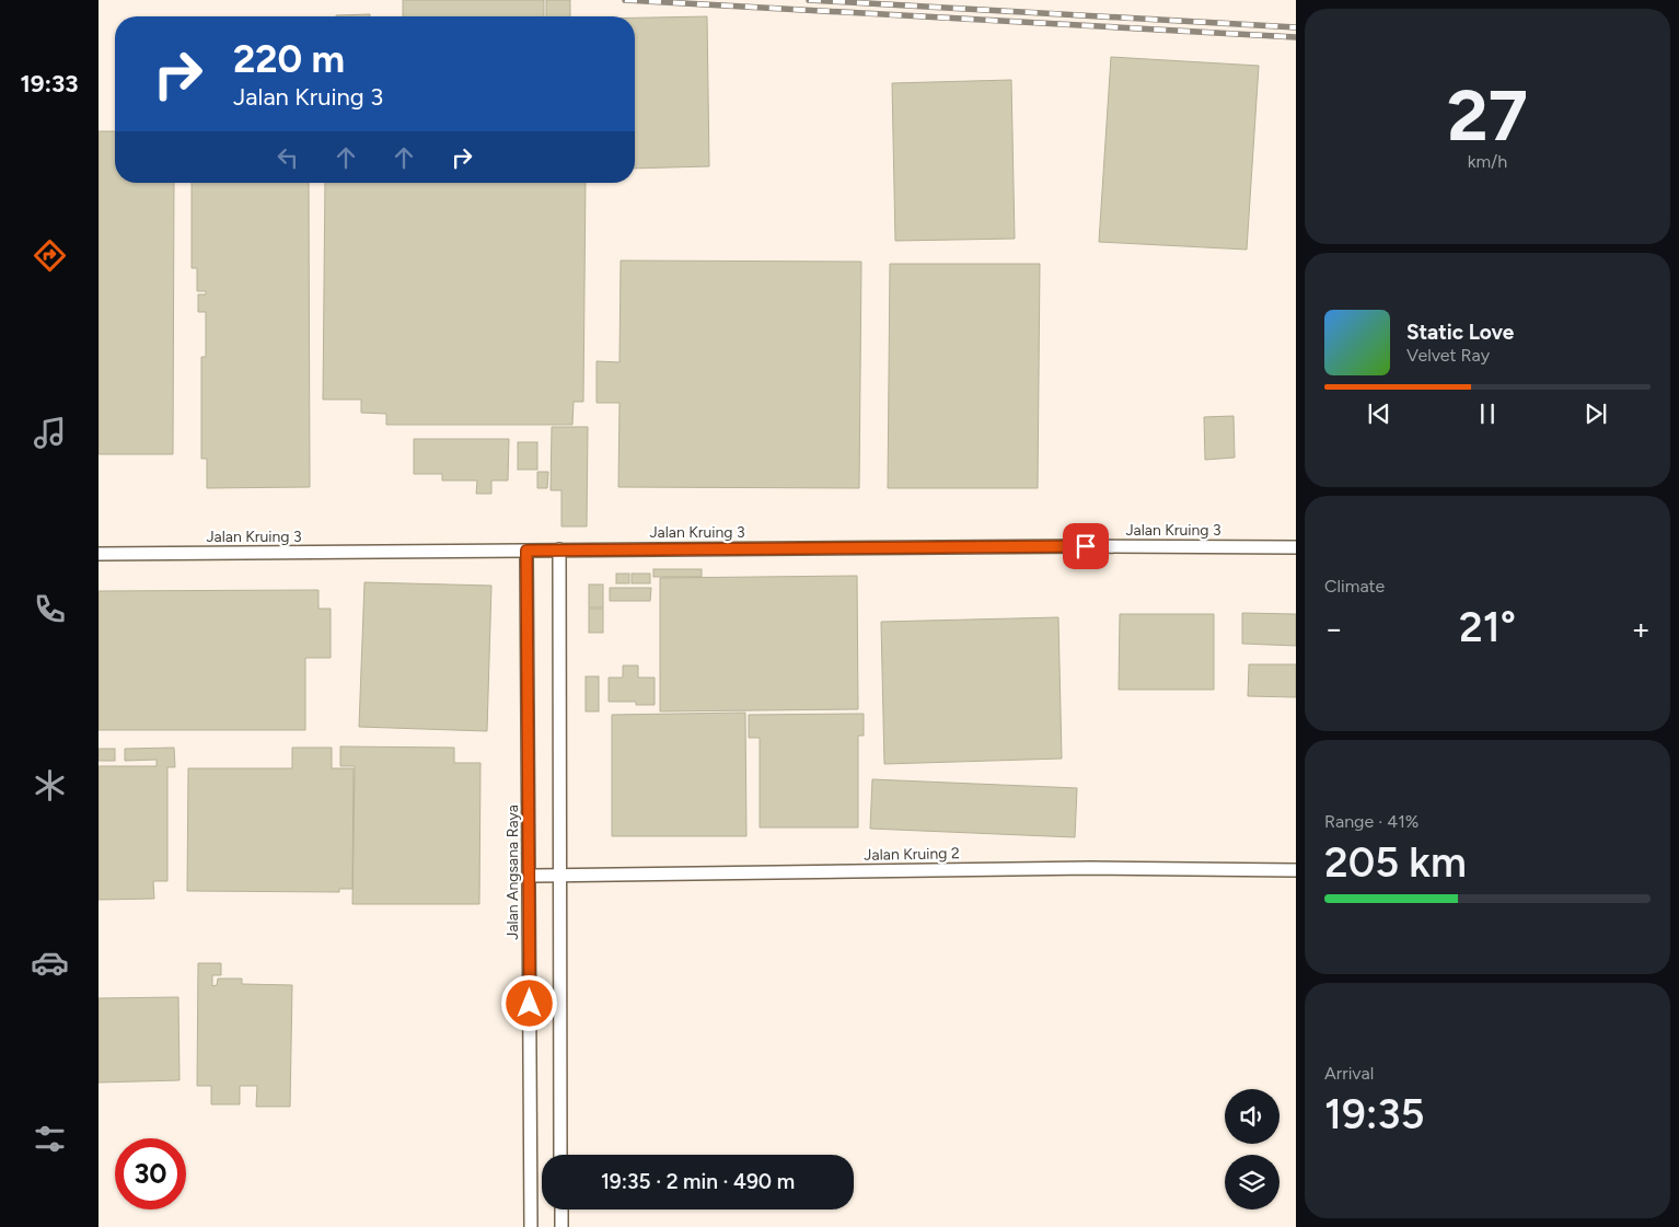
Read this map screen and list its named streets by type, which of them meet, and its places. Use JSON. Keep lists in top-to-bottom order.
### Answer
{
  "streets": {
    "street": ["Jalan Kruing 3", "Jalan Kruing 2", "Jalan Angsana Raya"]
  },
  "crossings": [
    ["Jalan Kruing 3", "Jalan Angsana Raya"],
    ["Jalan Kruing 2", "Jalan Angsana Raya"]
  ],
  "page": {
    "tabs": "19:33",
    "tile": [
      ["27", "km/h"],
      "Climate",
      ["Range · 41%", "205 km"],
      ["Arrival", "19:35"]
    ],
    "turn": ["220 m", "Jalan Kruing 3"],
    "song": ["Static Love", "Velvet Ray"],
    "heat": ["−", "21°", "+"],
    "limit": "30",
    "trip": "19:35 · 2 min · 490 m"
  }
}
